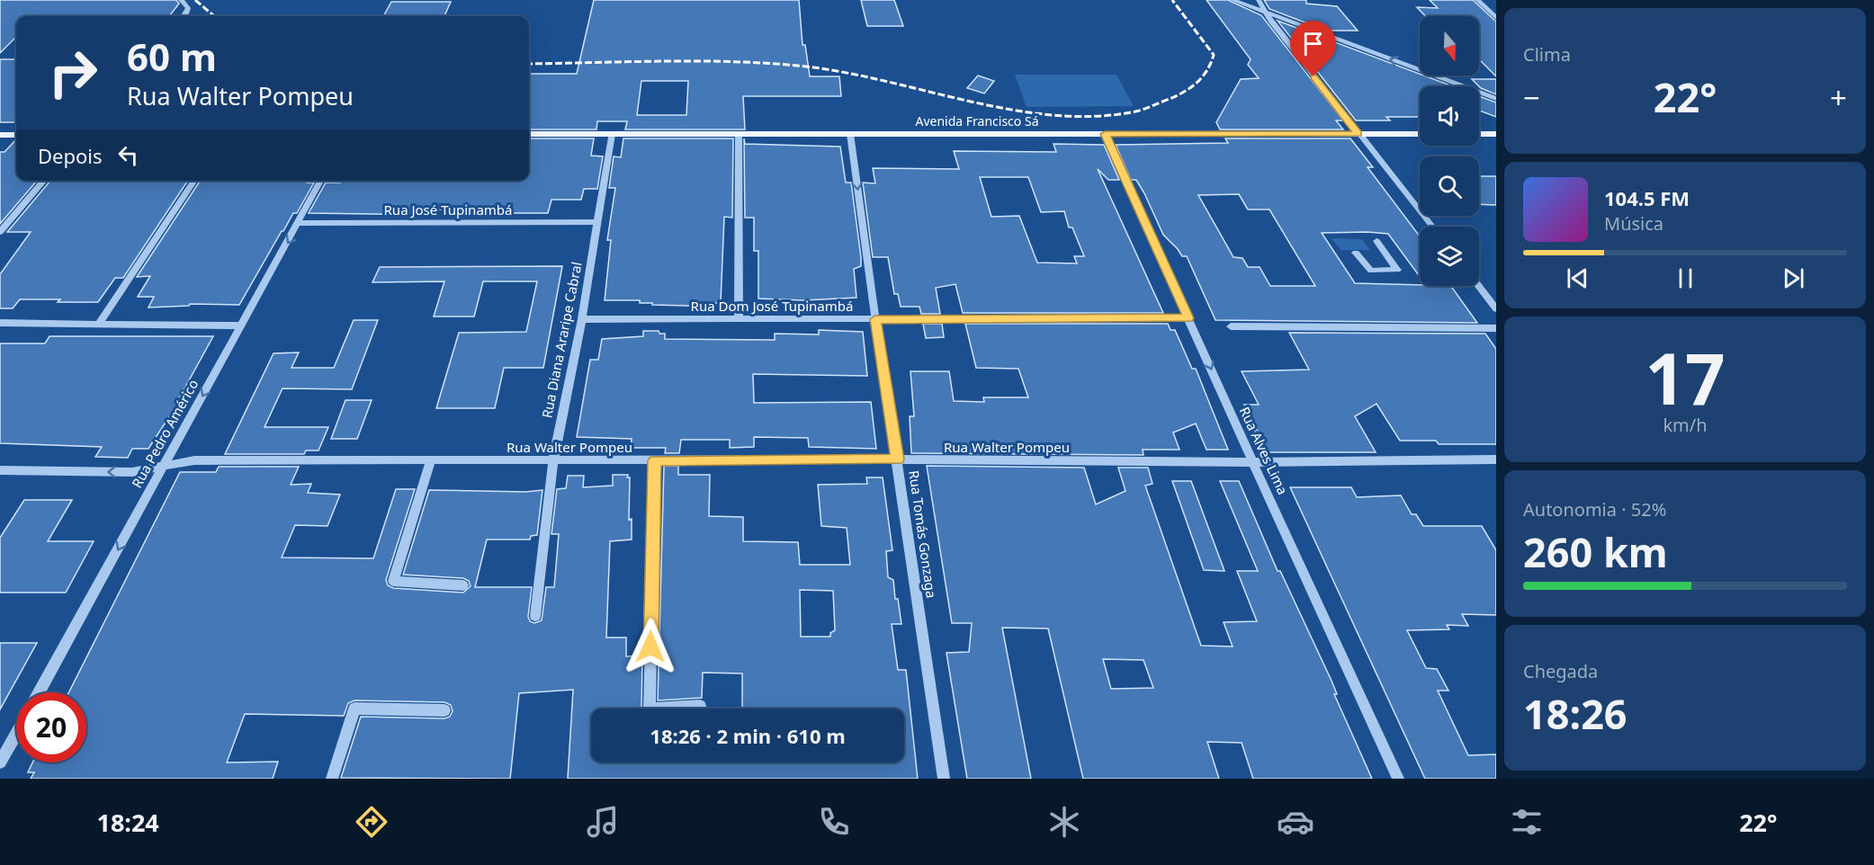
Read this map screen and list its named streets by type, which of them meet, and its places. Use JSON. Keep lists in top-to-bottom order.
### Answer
{
  "streets": {
    "main road": ["Avenida Francisco Sá"],
    "street": [
      "Rua José Tupinambá",
      "Rua Dom José Tupinambá",
      "Rua Diana Araripe Cabral",
      "Rua Pedro Américo",
      "Rua Walter Pompeu",
      "Rua Alves Lima",
      "Rua Tomás Gonzaga"
    ]
  },
  "crossings": [
    ["Avenida Francisco Sá", "Rua Diana Araripe Cabral"],
    ["Avenida Francisco Sá", "Rua Alves Lima"],
    ["Avenida Francisco Sá", "Rua Tomás Gonzaga"],
    ["Rua José Tupinambá", "Rua Diana Araripe Cabral"],
    ["Rua José Tupinambá", "Rua Pedro Américo"],
    ["Rua Dom José Tupinambá", "Rua Diana Araripe Cabral"],
    ["Rua Dom José Tupinambá", "Rua Alves Lima"],
    ["Rua Dom José Tupinambá", "Rua Tomás Gonzaga"],
    ["Rua Diana Araripe Cabral", "Rua Walter Pompeu"],
    ["Rua Pedro Américo", "Rua Walter Pompeu"],
    ["Rua Walter Pompeu", "Rua Alves Lima"],
    ["Rua Walter Pompeu", "Rua Tomás Gonzaga"]
  ],
  "one_way": ["Rua Pedro Américo"],
  "north": "bottom",
  "page": {
    "tile": [
      "Clima",
      ["17", "km/h"],
      ["Autonomia · 52%", "260 km"],
      ["Chegada", "18:26"]
    ],
    "turn": ["60 m", "Rua Walter Pompeu"],
    "heat": ["−", "22°", "+"],
    "then": "Depois",
    "song": ["104.5 FM", "Música"],
    "limit": "20",
    "trip": "18:26 · 2 min · 610 m",
    "tabs": ["18:24", "22°"]
  }
}
